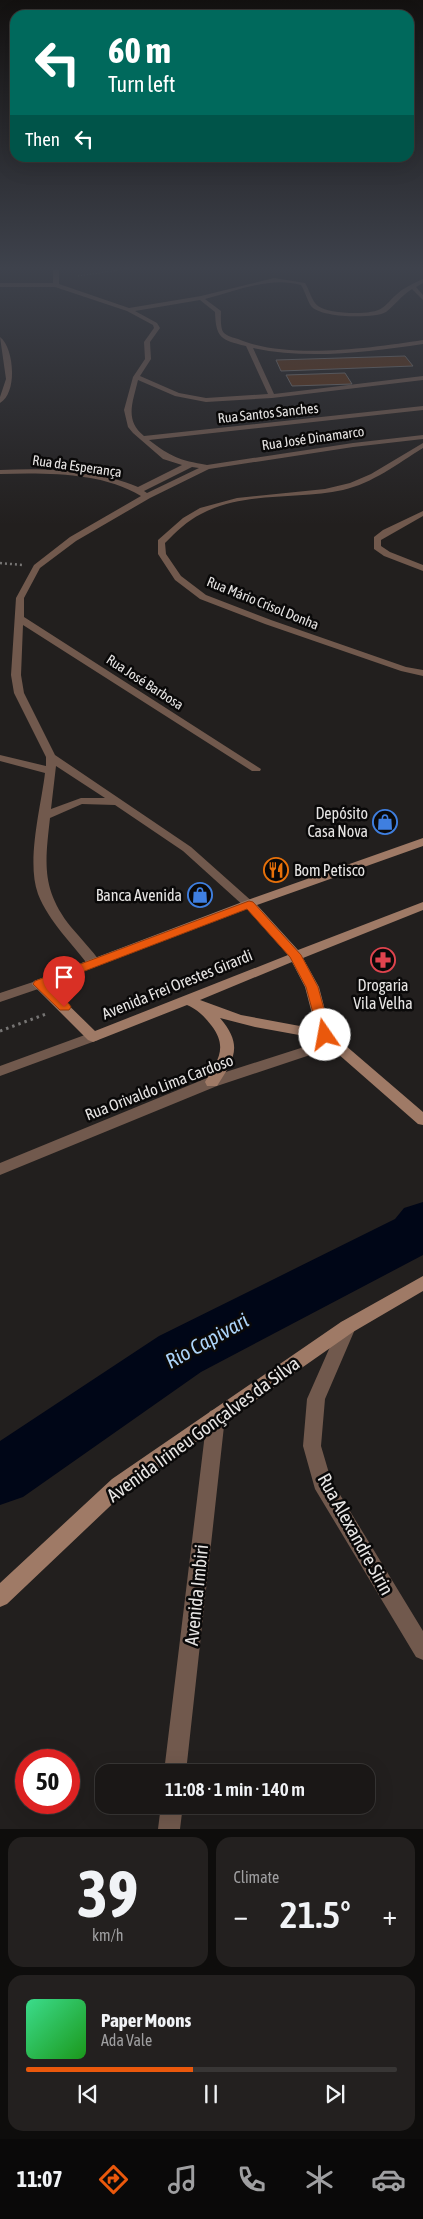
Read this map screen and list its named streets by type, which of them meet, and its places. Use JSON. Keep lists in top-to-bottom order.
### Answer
{
  "streets": {
    "main road": ["Avenida Frei Orestes Girardi", "Avenida Irineu Gonçalves da Silva"],
    "street": [
      "Rua Santos Sanches",
      "Rua José Dinamarco",
      "Rua da Esperança",
      "Rua Mário Crisol Donha",
      "Rua José Barbosa",
      "Rua Orivaldo Lima Cardoso",
      "Rua Alexandre Sirin",
      "Avenida Imbiri"
    ]
  },
  "crossings": [
    ["Avenida Irineu Gonçalves da Silva", "Rua Alexandre Sirin"],
    ["Avenida Irineu Gonçalves da Silva", "Avenida Imbiri"]
  ],
  "water": ["Rio Capivari"],
  "places": {
    "shop": ["Depósito Casa Nova", "Banca Avenida"],
    "restaurant": ["Bom Petisco"],
    "pharmacy": ["Drogaria Vila Velha"]
  },
  "page": {
    "turn": ["60 m", "Turn left"],
    "then": "Then",
    "limit": "50",
    "trip": "11:08 · 1 min · 140 m",
    "tile": [
      ["39", "km/h"],
      "Climate"
    ],
    "heat": ["−", "21.5°", "+"],
    "song": ["Paper Moons", "Ada Vale"],
    "tabs": "11:07"
  }
}
